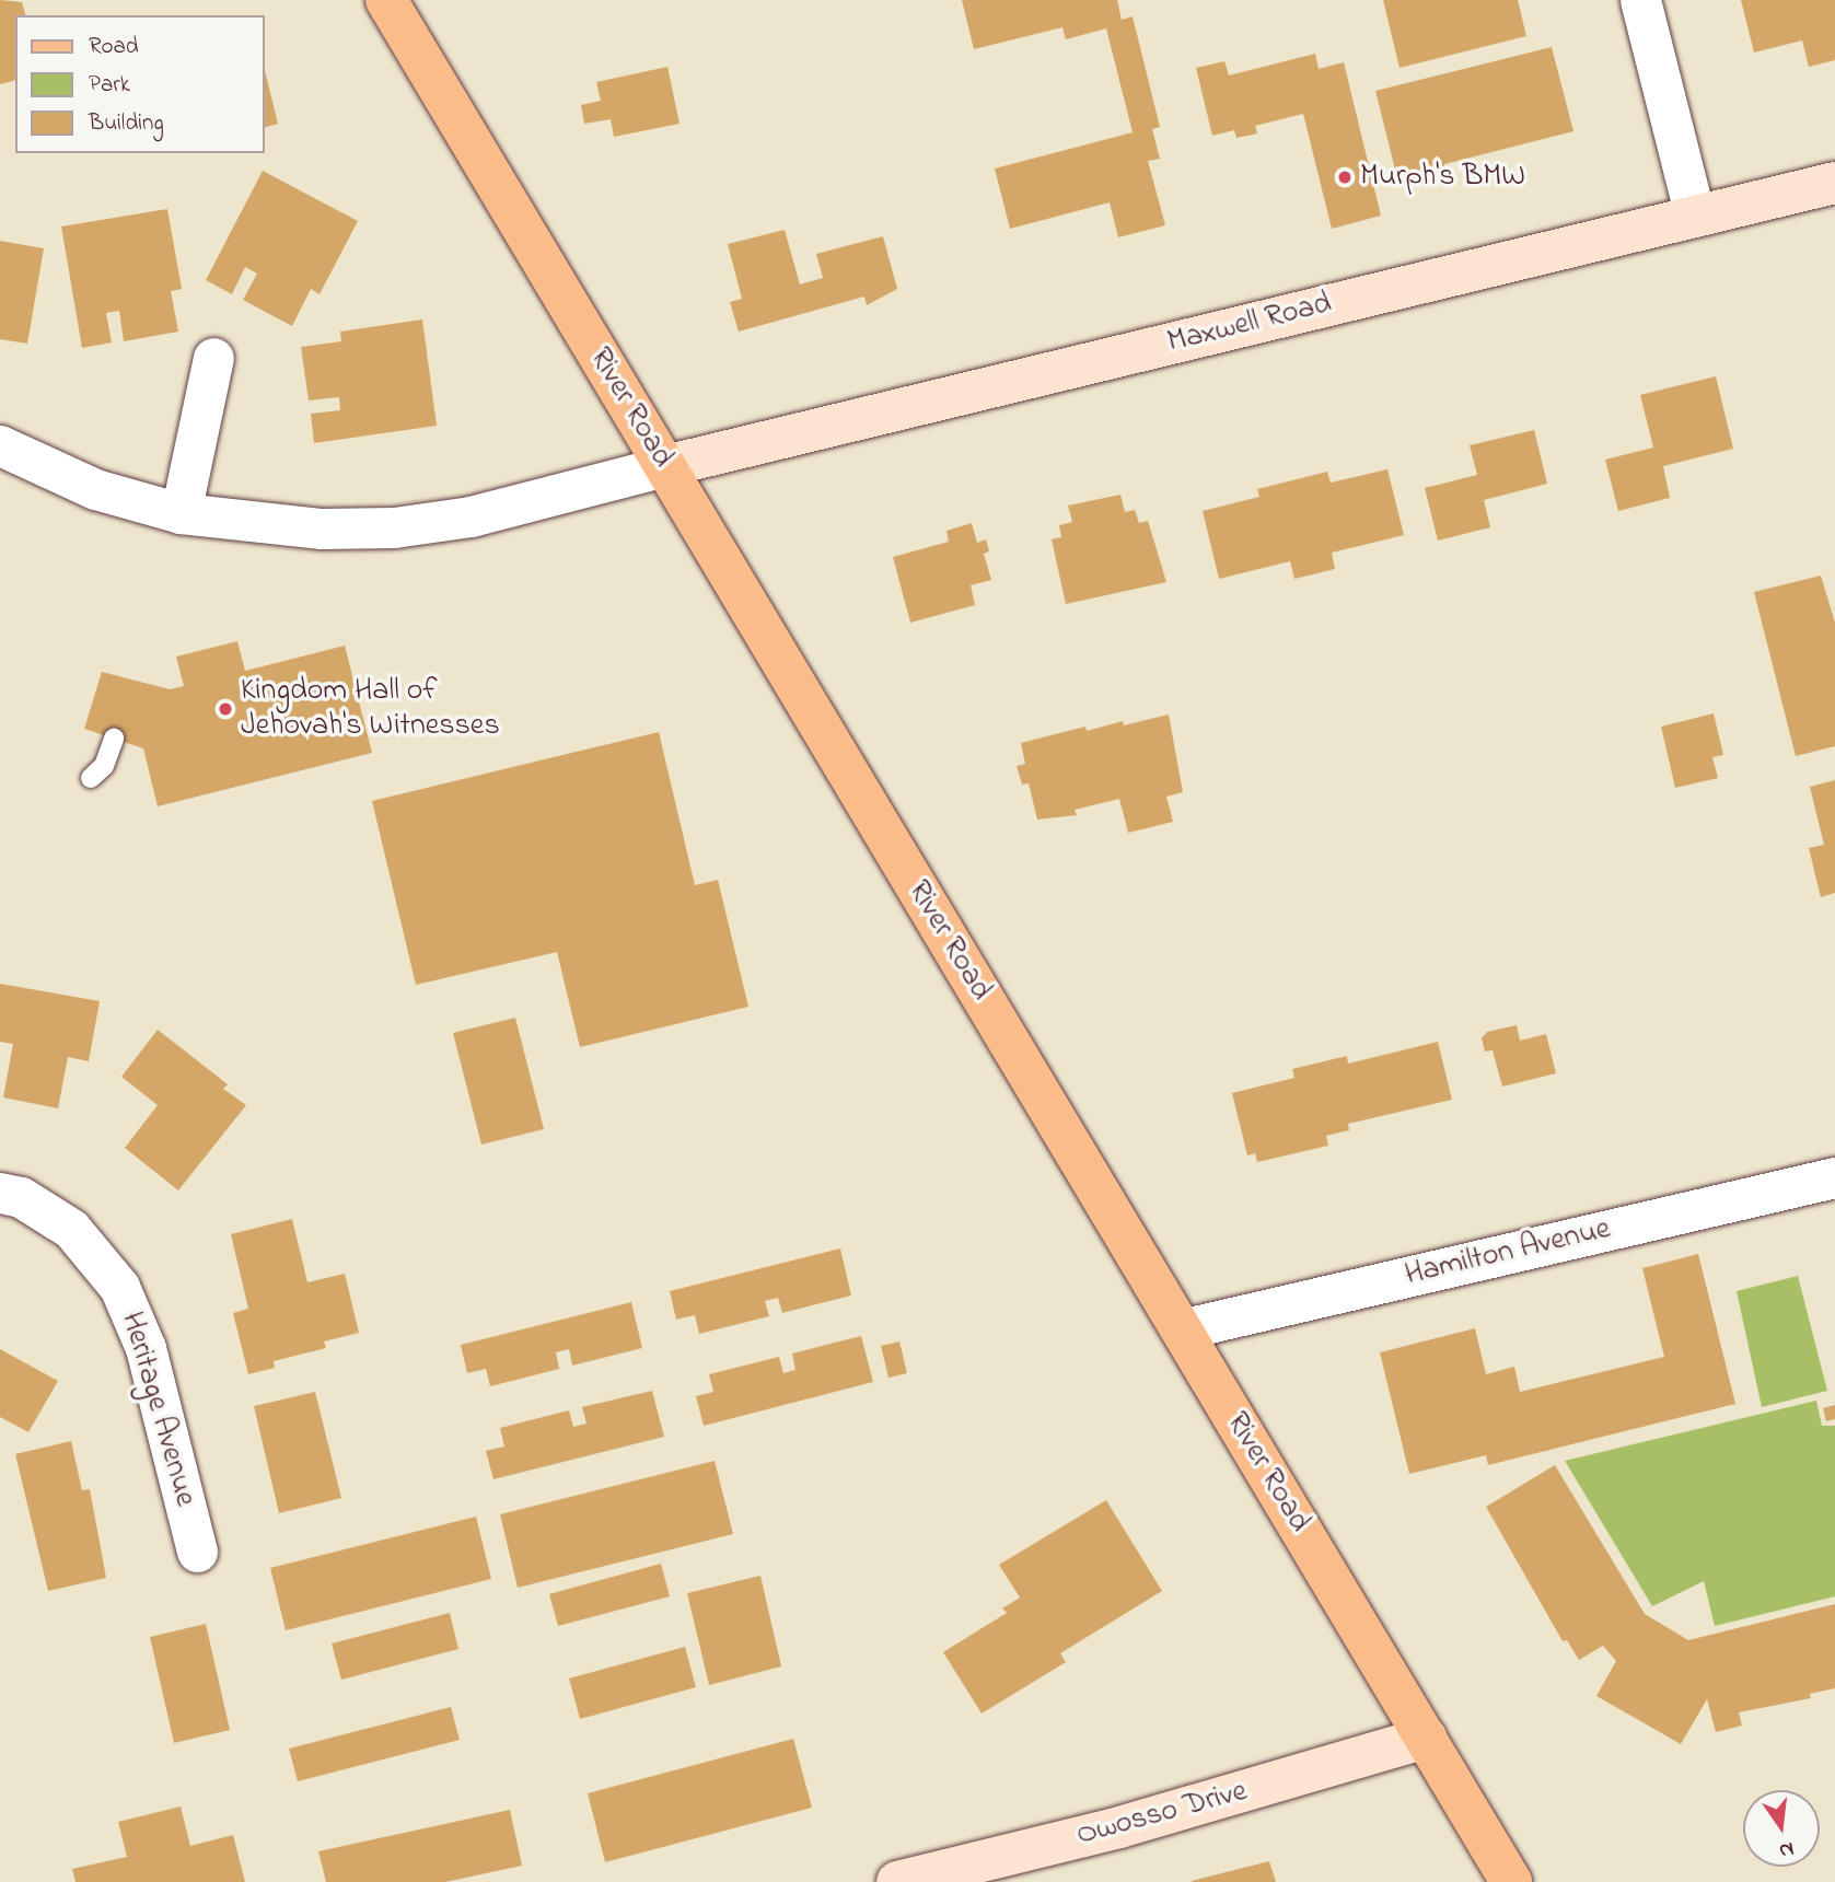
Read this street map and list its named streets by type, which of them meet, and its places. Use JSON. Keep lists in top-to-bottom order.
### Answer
{
  "streets": {
    "main road": ["Maxwell Road", "River Road", "Owosso Drive"],
    "street": ["Hamilton Avenue", "Heritage Avenue"]
  },
  "crossings": [
    ["Maxwell Road", "River Road"],
    ["River Road", "Hamilton Avenue"],
    ["River Road", "Owosso Drive"]
  ],
  "places": ["Murph's BMW", "Kingdom Hall of Jehovah's Witnesses"],
  "legend": ["Road", "Park", "Building"],
  "north": "bottom"
}
